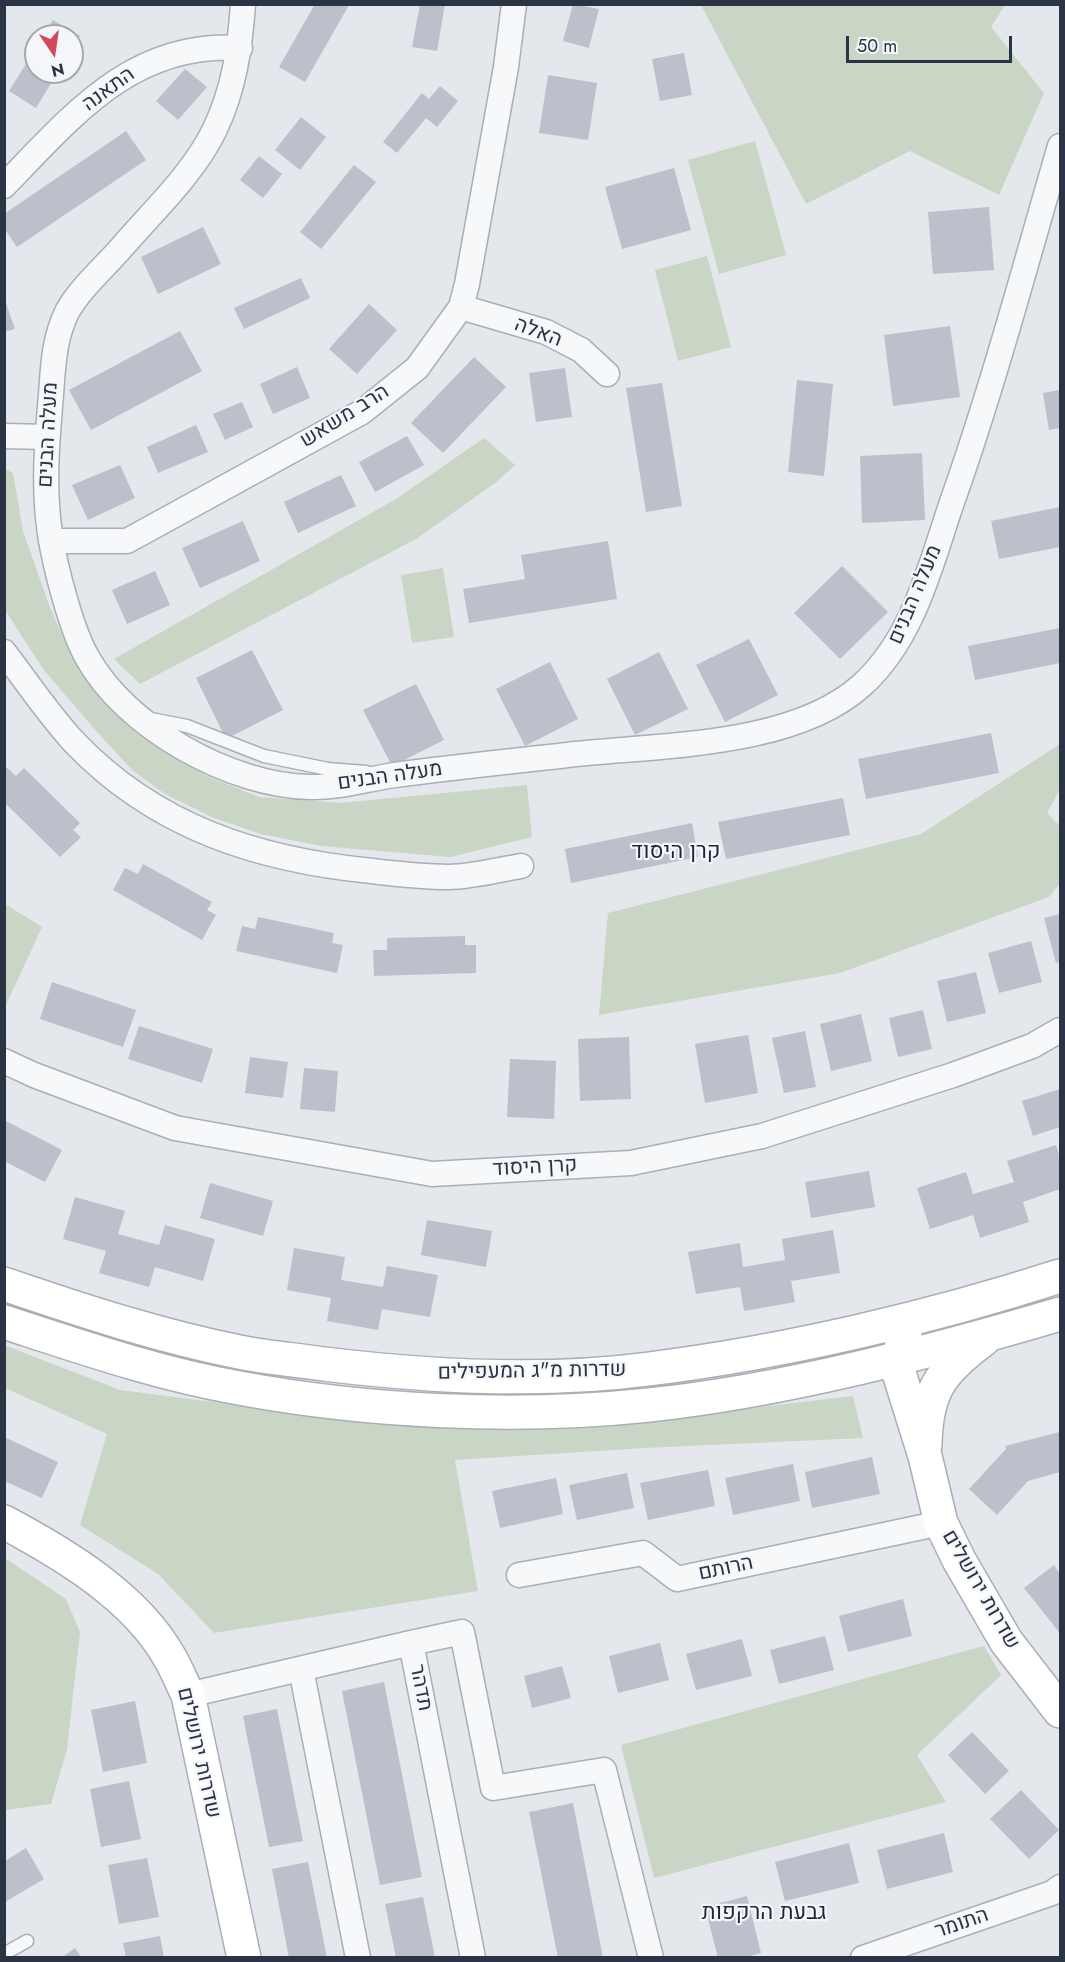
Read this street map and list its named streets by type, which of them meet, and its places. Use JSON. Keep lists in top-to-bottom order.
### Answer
{
  "streets": {
    "main road": ["שדרות מ\"ג המעפילים", "שדרות ירושלים"],
    "street": [
      "התאנה",
      "האלה",
      "הרב משאש",
      "מעלה הבנים",
      "קרן היסוד",
      "הרותם",
      "תדהר",
      "התומר"
    ]
  },
  "crossings": [
    ["התאנה", "מעלה הבנים"],
    ["האלה", "הרב משאש"],
    ["הרב משאש", "מעלה הבנים"],
    ["שדרות מ\"ג המעפילים", "שדרות ירושלים"],
    ["הרותם", "שדרות ירושלים"],
    ["שדרות ירושלים", "תדהר"]
  ],
  "districts": ["קרן היסוד", "גבעת הרקפות"],
  "scale_bar": "50 m",
  "north": "bottom"
}
